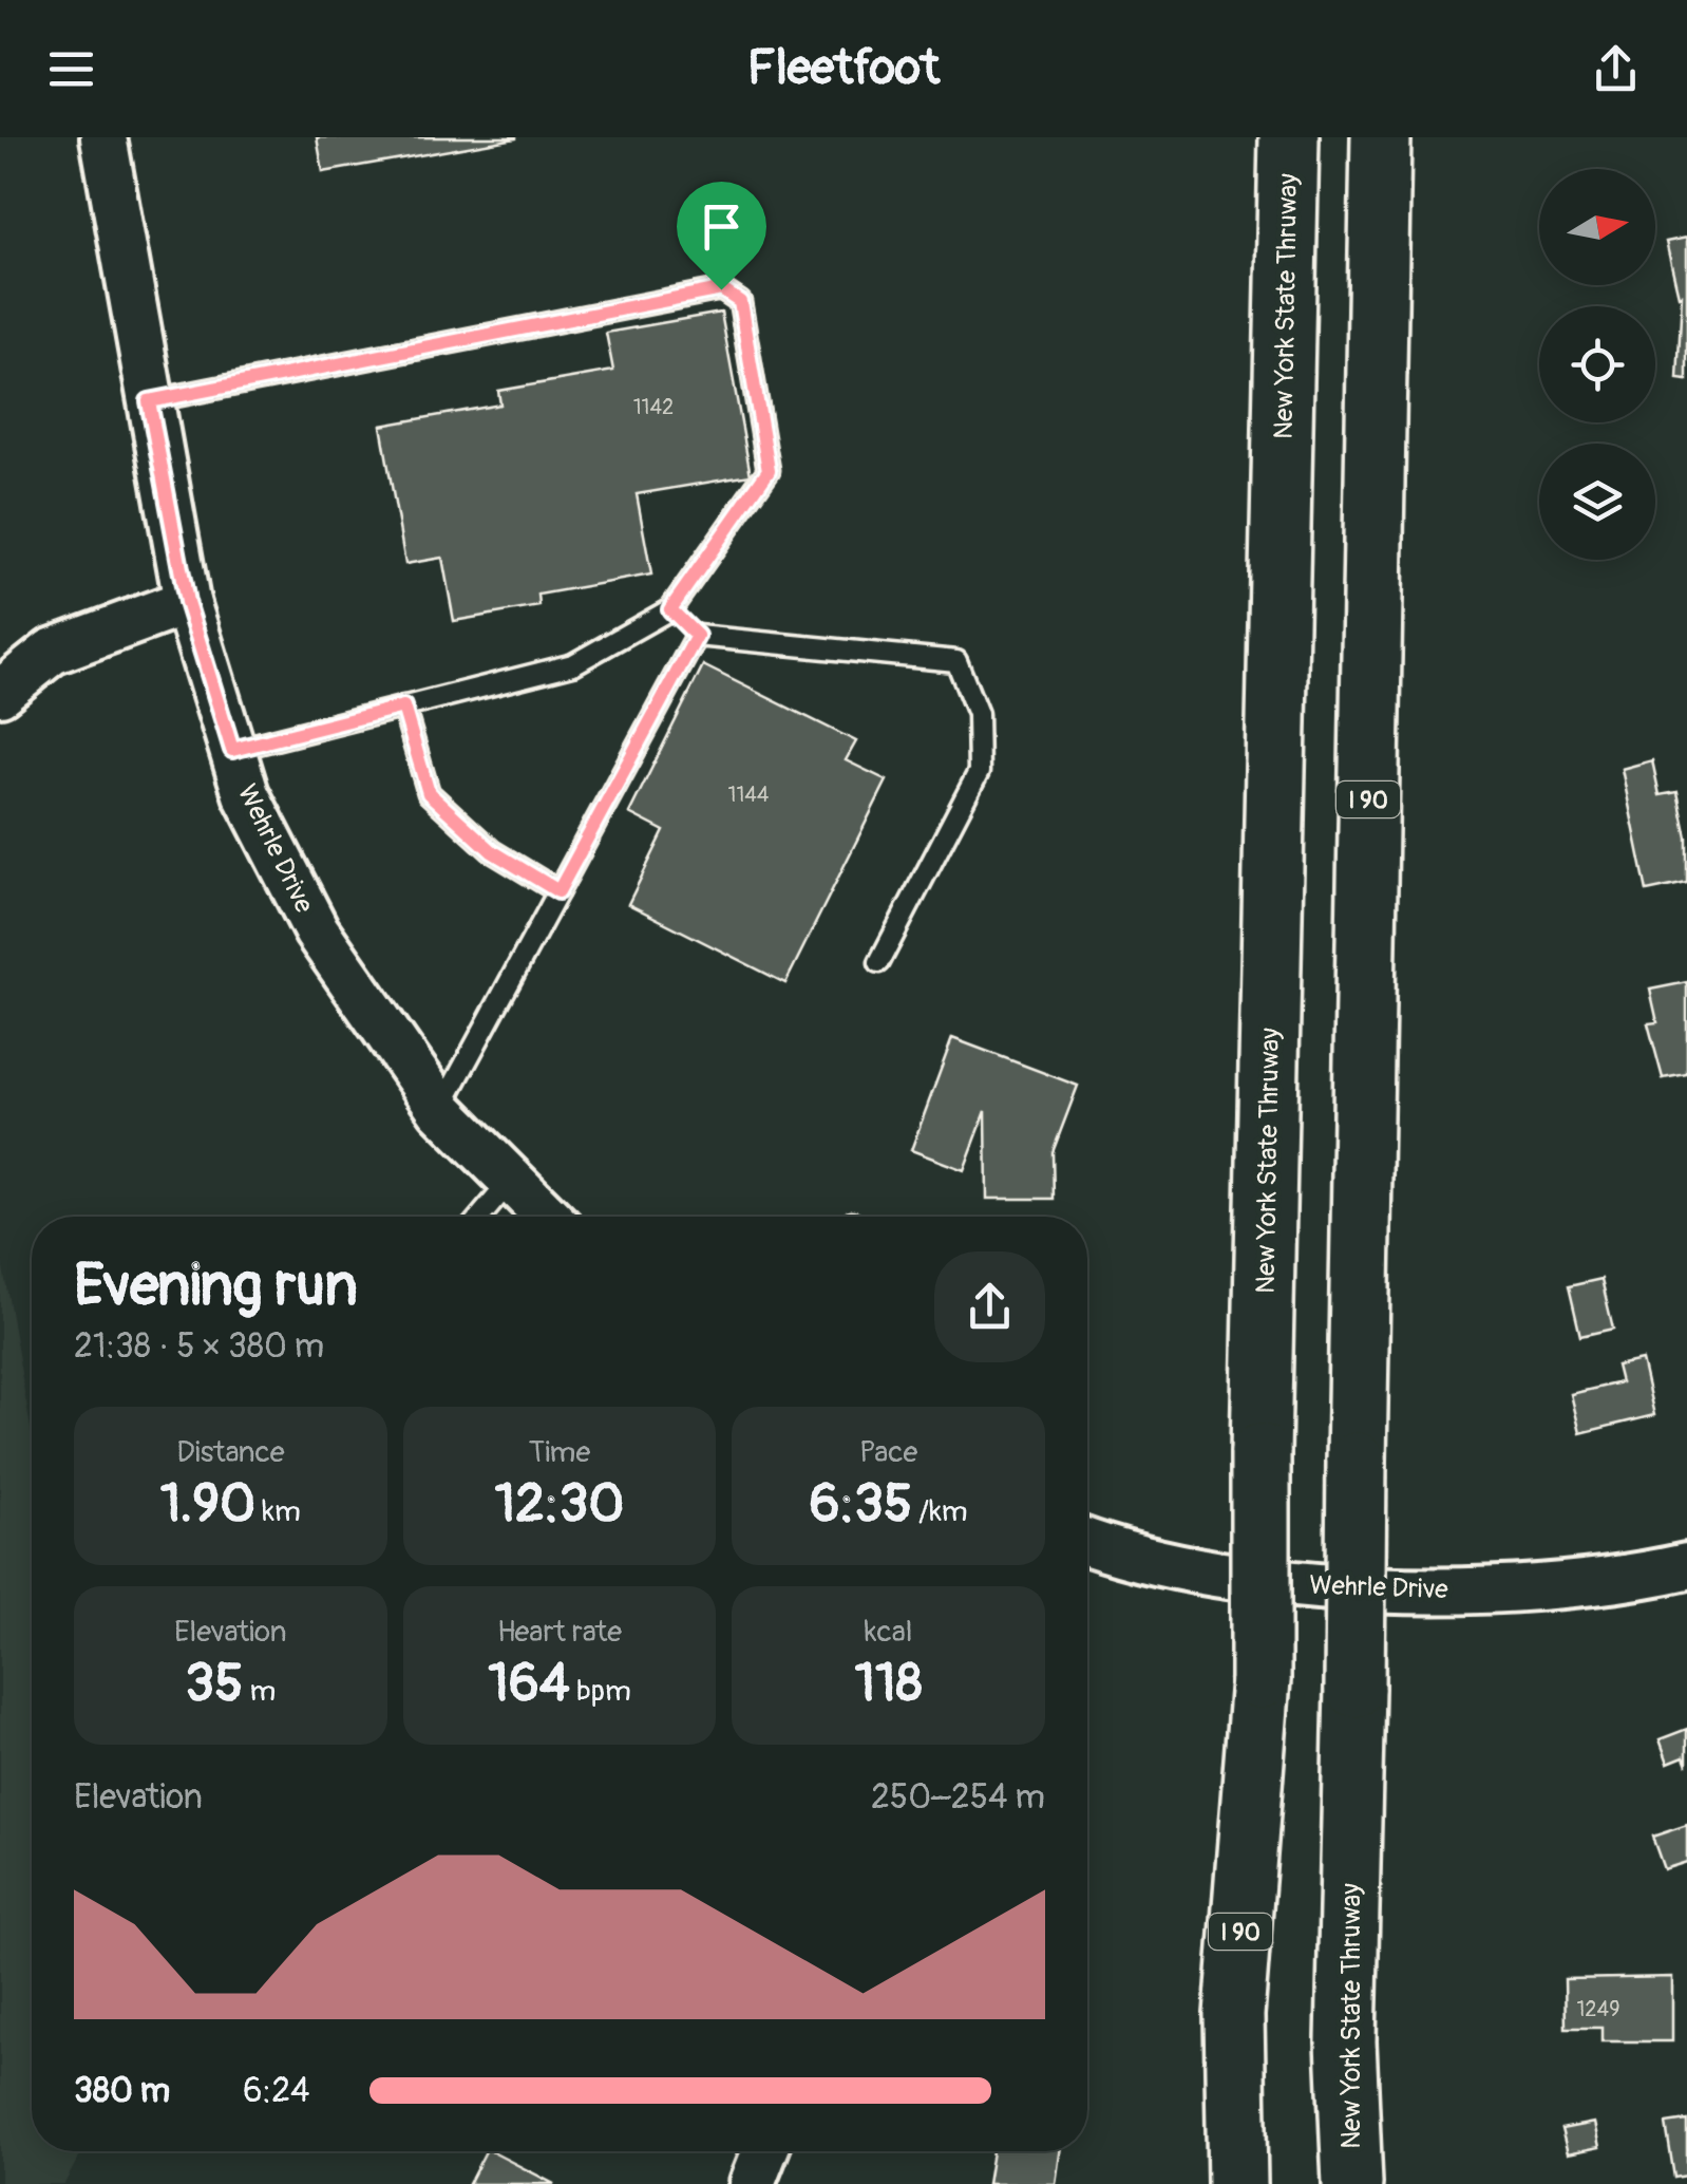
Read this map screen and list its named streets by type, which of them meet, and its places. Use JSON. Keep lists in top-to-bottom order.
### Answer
{
  "streets": {
    "highway": ["New York State Thruway", "I 90"],
    "street": ["Wehrle Drive"]
  },
  "house_numbers": ["1142", "1144", "1249"],
  "north": "right",
  "page": {
    "header": "Fleetfoot",
    "heading": ["Evening run", "21:38 · 5 × 380 m"],
    "stats": [
      ["Distance", "1.90 km"],
      ["Time", "12:30"],
      ["Pace", "6:35 /km"],
      ["Elevation", "35 m"],
      ["Heart rate", "164 bpm"],
      ["kcal", "118"]
    ],
    "chart": ["Elevation", "250–254 m"],
    "list": [
      {
        "name": "380 m",
        "note": "6:24"
      }
    ]
  }
}
